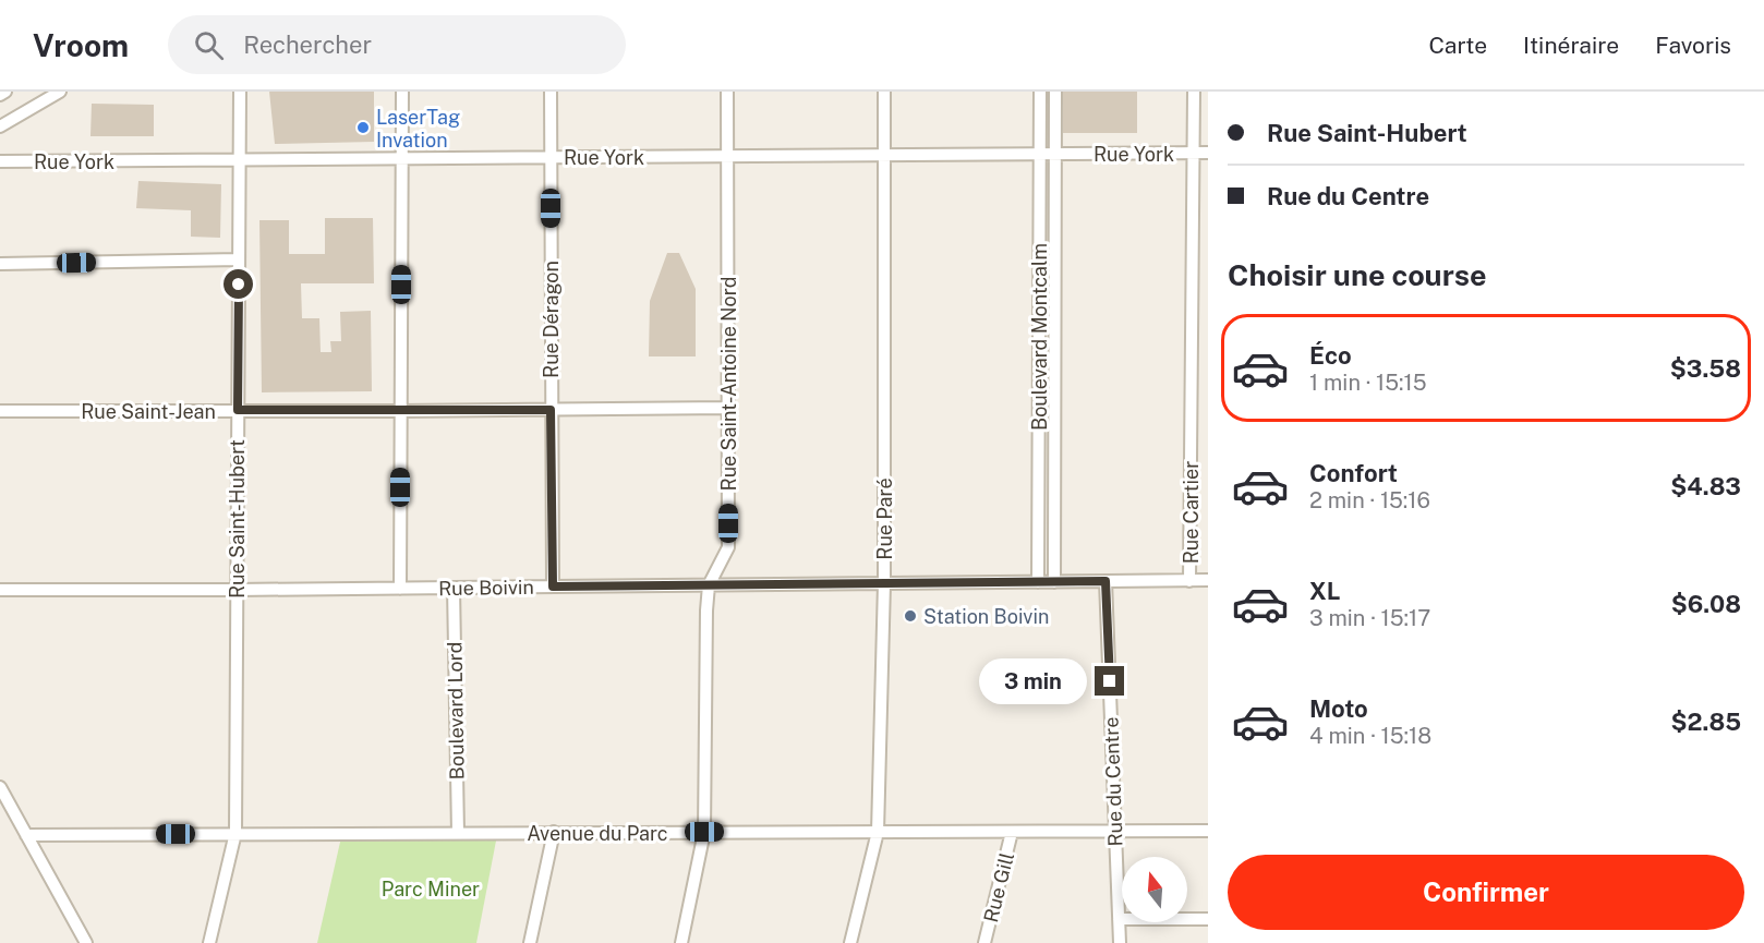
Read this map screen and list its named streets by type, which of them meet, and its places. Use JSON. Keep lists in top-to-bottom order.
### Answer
{
  "streets": {
    "street": [
      "Rue York",
      "Rue Déragon",
      "Boulevard Montcalm",
      "Rue Saint-Antoine Nord",
      "Rue Saint-Jean",
      "Rue Cartier",
      "Rue Saint-Hubert",
      "Rue Paré",
      "Rue Boivin",
      "Boulevard Lord",
      "Rue du Centre",
      "Avenue du Parc",
      "Rue Gill"
    ]
  },
  "crossings": [
    ["Rue York", "Rue Déragon"],
    ["Rue York", "Boulevard Montcalm"],
    ["Rue York", "Rue Saint-Antoine Nord"],
    ["Rue York", "Rue Cartier"],
    ["Rue York", "Rue Saint-Hubert"],
    ["Rue York", "Rue Paré"],
    ["Rue Déragon", "Rue Saint-Jean"],
    ["Rue Déragon", "Rue Boivin"],
    ["Boulevard Montcalm", "Rue Boivin"],
    ["Rue Saint-Antoine Nord", "Rue Saint-Jean"],
    ["Rue Saint-Antoine Nord", "Rue Boivin"],
    ["Rue Saint-Antoine Nord", "Avenue du Parc"],
    ["Rue Saint-Jean", "Rue Saint-Hubert"],
    ["Rue Cartier", "Rue Boivin"],
    ["Rue Saint-Hubert", "Rue Boivin"],
    ["Rue Saint-Hubert", "Avenue du Parc"],
    ["Rue Paré", "Rue Boivin"],
    ["Rue Paré", "Avenue du Parc"],
    ["Rue Boivin", "Boulevard Lord"],
    ["Rue Boivin", "Rue du Centre"],
    ["Boulevard Lord", "Avenue du Parc"],
    ["Rue du Centre", "Avenue du Parc"],
    ["Avenue du Parc", "Rue Gill"]
  ],
  "parks": ["Parc Miner"],
  "places": ["LaserTag Invation", "Station Boivin"],
  "north": "top",
  "page": {
    "header": "Vroom",
    "search": "Rechercher",
    "nav": ["Carte", "Itinéraire", "Favoris"],
    "banner": ["Rue Saint-Hubert", "Rue du Centre"],
    "heading": "Choisir une course",
    "list": [
      {
        "name": "Éco",
        "note": "1 min · 15:15",
        "value": "$3.58"
      },
      {
        "name": "Confort",
        "note": "2 min · 15:16",
        "value": "$4.83"
      },
      {
        "name": "XL",
        "note": "3 min · 15:17",
        "value": "$6.08"
      },
      {
        "name": "Moto",
        "note": "4 min · 15:18",
        "value": "$2.85"
      }
    ],
    "bubble": "3 min",
    "buttons": "Confirmer"
  }
}
